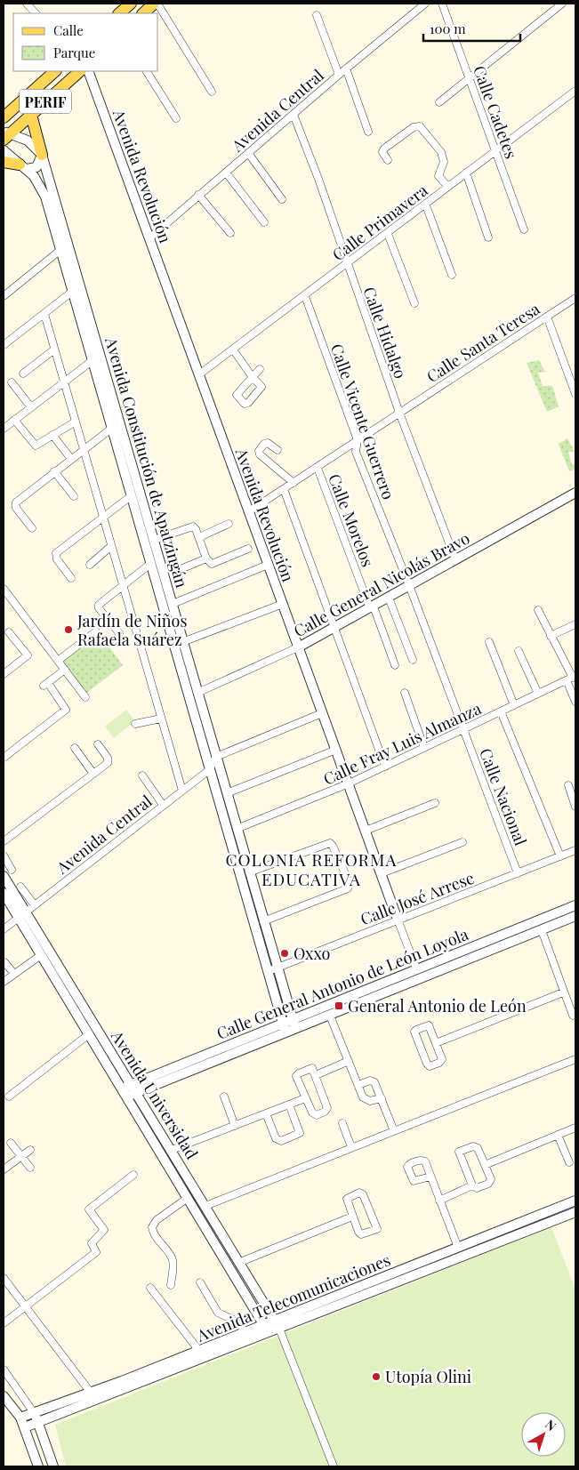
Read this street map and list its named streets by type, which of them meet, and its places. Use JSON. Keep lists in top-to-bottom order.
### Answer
{
  "streets": {
    "main road": ["PERIF"],
    "street": [
      "Avenida Central",
      "Calle Cadetes",
      "Avenida Revolución",
      "Calle Primavera",
      "Calle Hidalgo",
      "Calle Santa Teresa",
      "Calle Vicente Guerrero",
      "Avenida Constitución de Apatzingán",
      "Calle Morelos",
      "Calle General Nicolás Bravo",
      "Calle Fray Luis Almanza",
      "Calle Nacional",
      "Calle José Arrese",
      "Calle General Antonio de León Loyola",
      "Avenida Universidad",
      "Avenida Telecomunicaciones"
    ]
  },
  "crossings": [
    ["Avenida Central", "Avenida Revolución"],
    ["Avenida Central", "Calle Hidalgo"],
    ["Avenida Central", "Avenida Constitución de Apatzingán"],
    ["Avenida Central", "Avenida Universidad"],
    ["Calle Cadetes", "Calle Primavera"],
    ["Avenida Revolución", "Calle Primavera"],
    ["Avenida Revolución", "Calle Santa Teresa"],
    ["Avenida Revolución", "Calle General Nicolás Bravo"],
    ["Avenida Revolución", "Calle Fray Luis Almanza"],
    ["Avenida Revolución", "Calle José Arrese"],
    ["Avenida Revolución", "Calle General Antonio de León Loyola"],
    ["Calle Primavera", "Calle Hidalgo"],
    ["Calle Primavera", "Calle Vicente Guerrero"],
    ["Calle Hidalgo", "Calle Santa Teresa"],
    ["Calle Hidalgo", "Calle General Nicolás Bravo"],
    ["Calle Santa Teresa", "Calle Vicente Guerrero"],
    ["Calle Santa Teresa", "Calle Morelos"],
    ["Calle Vicente Guerrero", "Calle General Nicolás Bravo"],
    ["Calle Vicente Guerrero", "Calle Fray Luis Almanza"],
    ["Calle Vicente Guerrero", "Calle Nacional"],
    ["Avenida Constitución de Apatzingán", "Calle General Nicolás Bravo"],
    ["Avenida Constitución de Apatzingán", "Calle Fray Luis Almanza"],
    ["Avenida Constitución de Apatzingán", "Calle José Arrese"],
    ["Avenida Constitución de Apatzingán", "Calle General Antonio de León Loyola"],
    ["Calle Morelos", "Calle General Nicolás Bravo"],
    ["Calle Fray Luis Almanza", "Calle Nacional"],
    ["Calle Nacional", "Calle José Arrese"],
    ["Calle General Antonio de León Loyola", "Avenida Universidad"],
    ["Avenida Universidad", "Avenida Telecomunicaciones"]
  ],
  "districts": ["COLONIA REFORMA EDUCATIVA"],
  "places": {
    "other": ["Jardín de Niños Rafaela Suárez", "Oxxo", "Utopía Olini"],
    "transit": ["General Antonio de León"]
  },
  "legend": ["Calle", "Parque"],
  "scale_bar": "100 m",
  "north": "top right"
}
